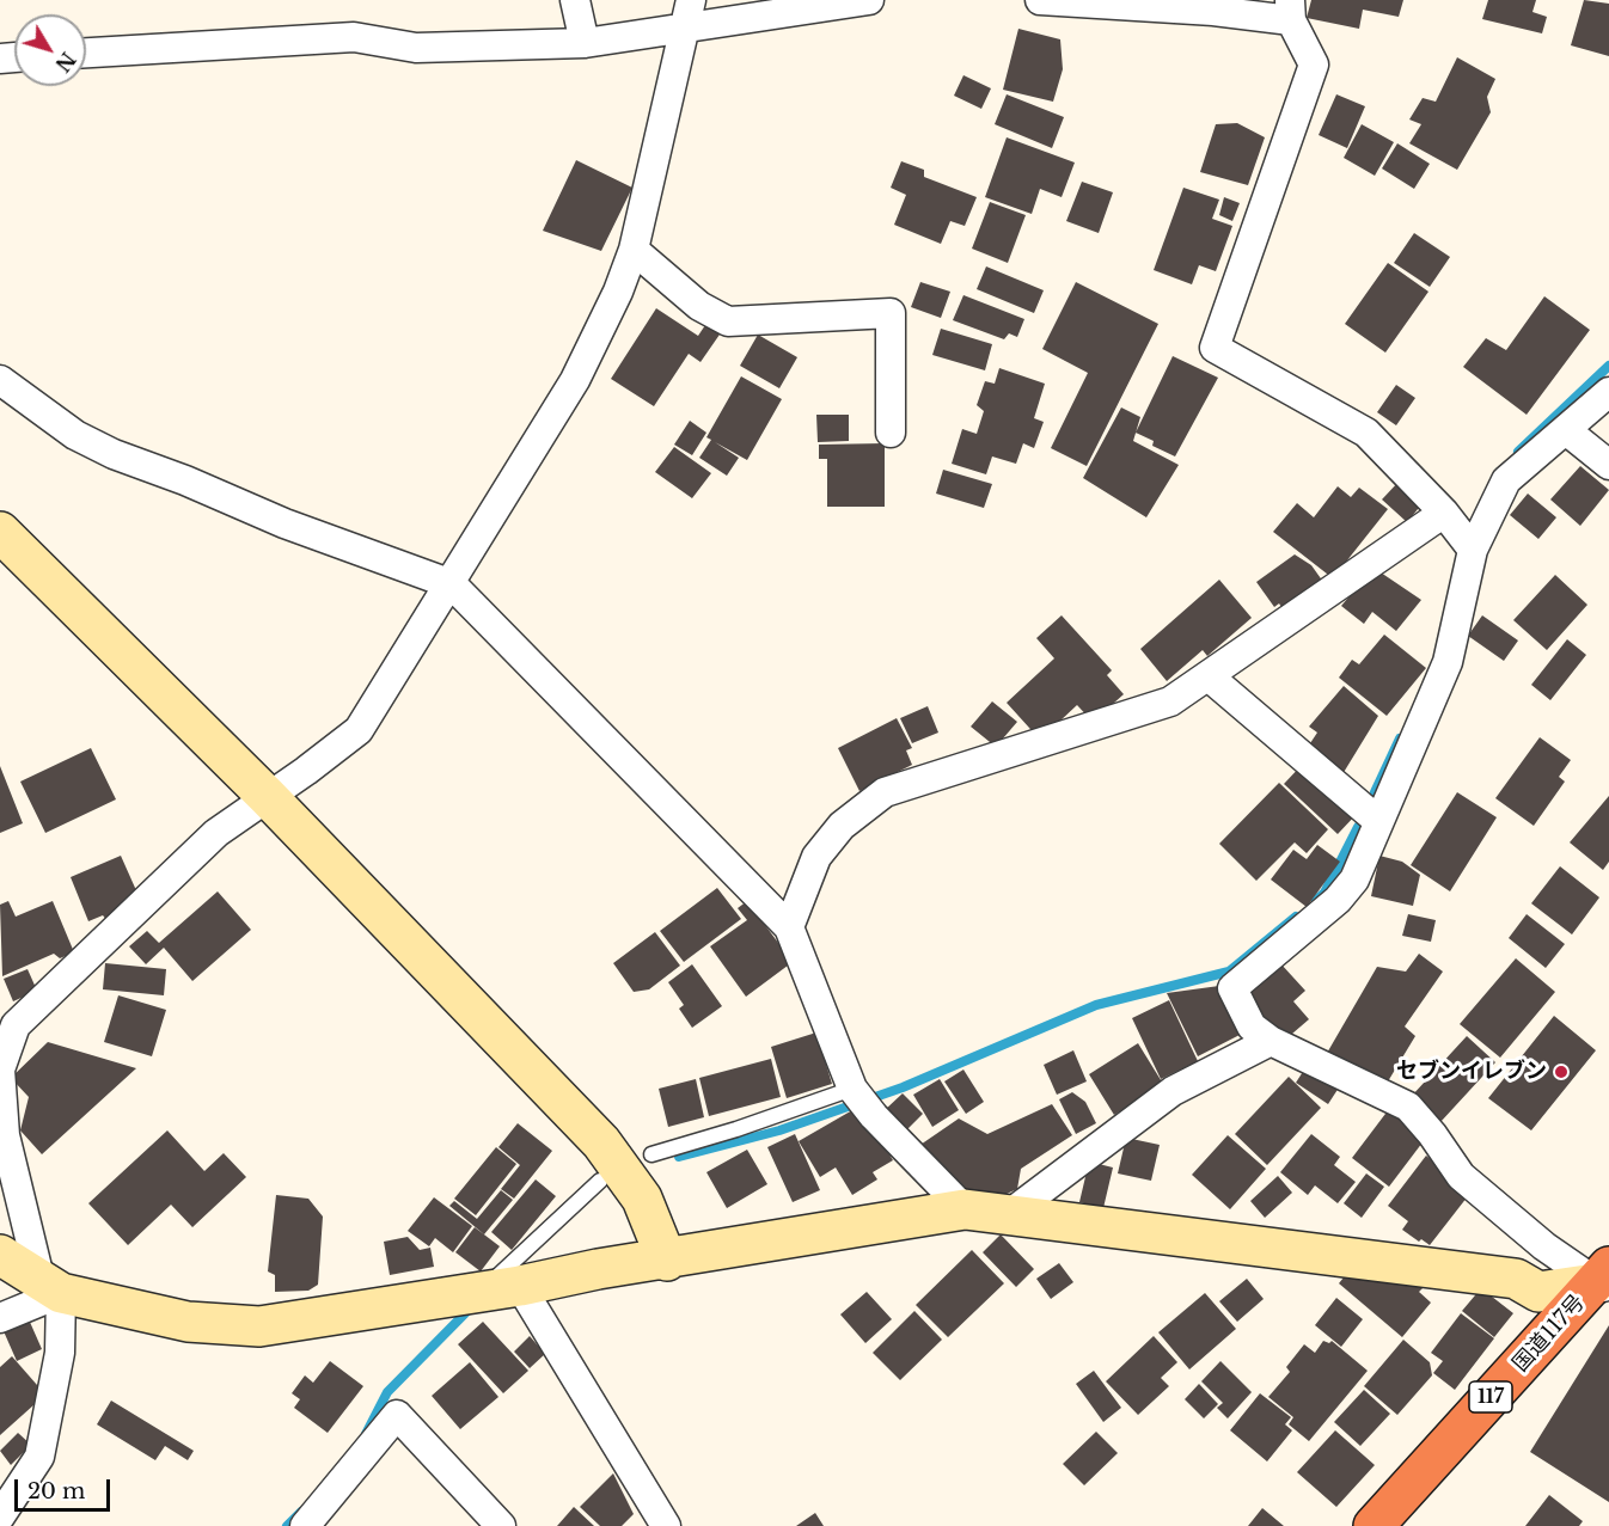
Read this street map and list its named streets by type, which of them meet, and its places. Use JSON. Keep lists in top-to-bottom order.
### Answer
{
  "streets": {
    "highway": ["国道117号", "117"]
  },
  "places": ["セブンイレブン"],
  "scale_bar": "20 m",
  "north": "bottom right"
}
